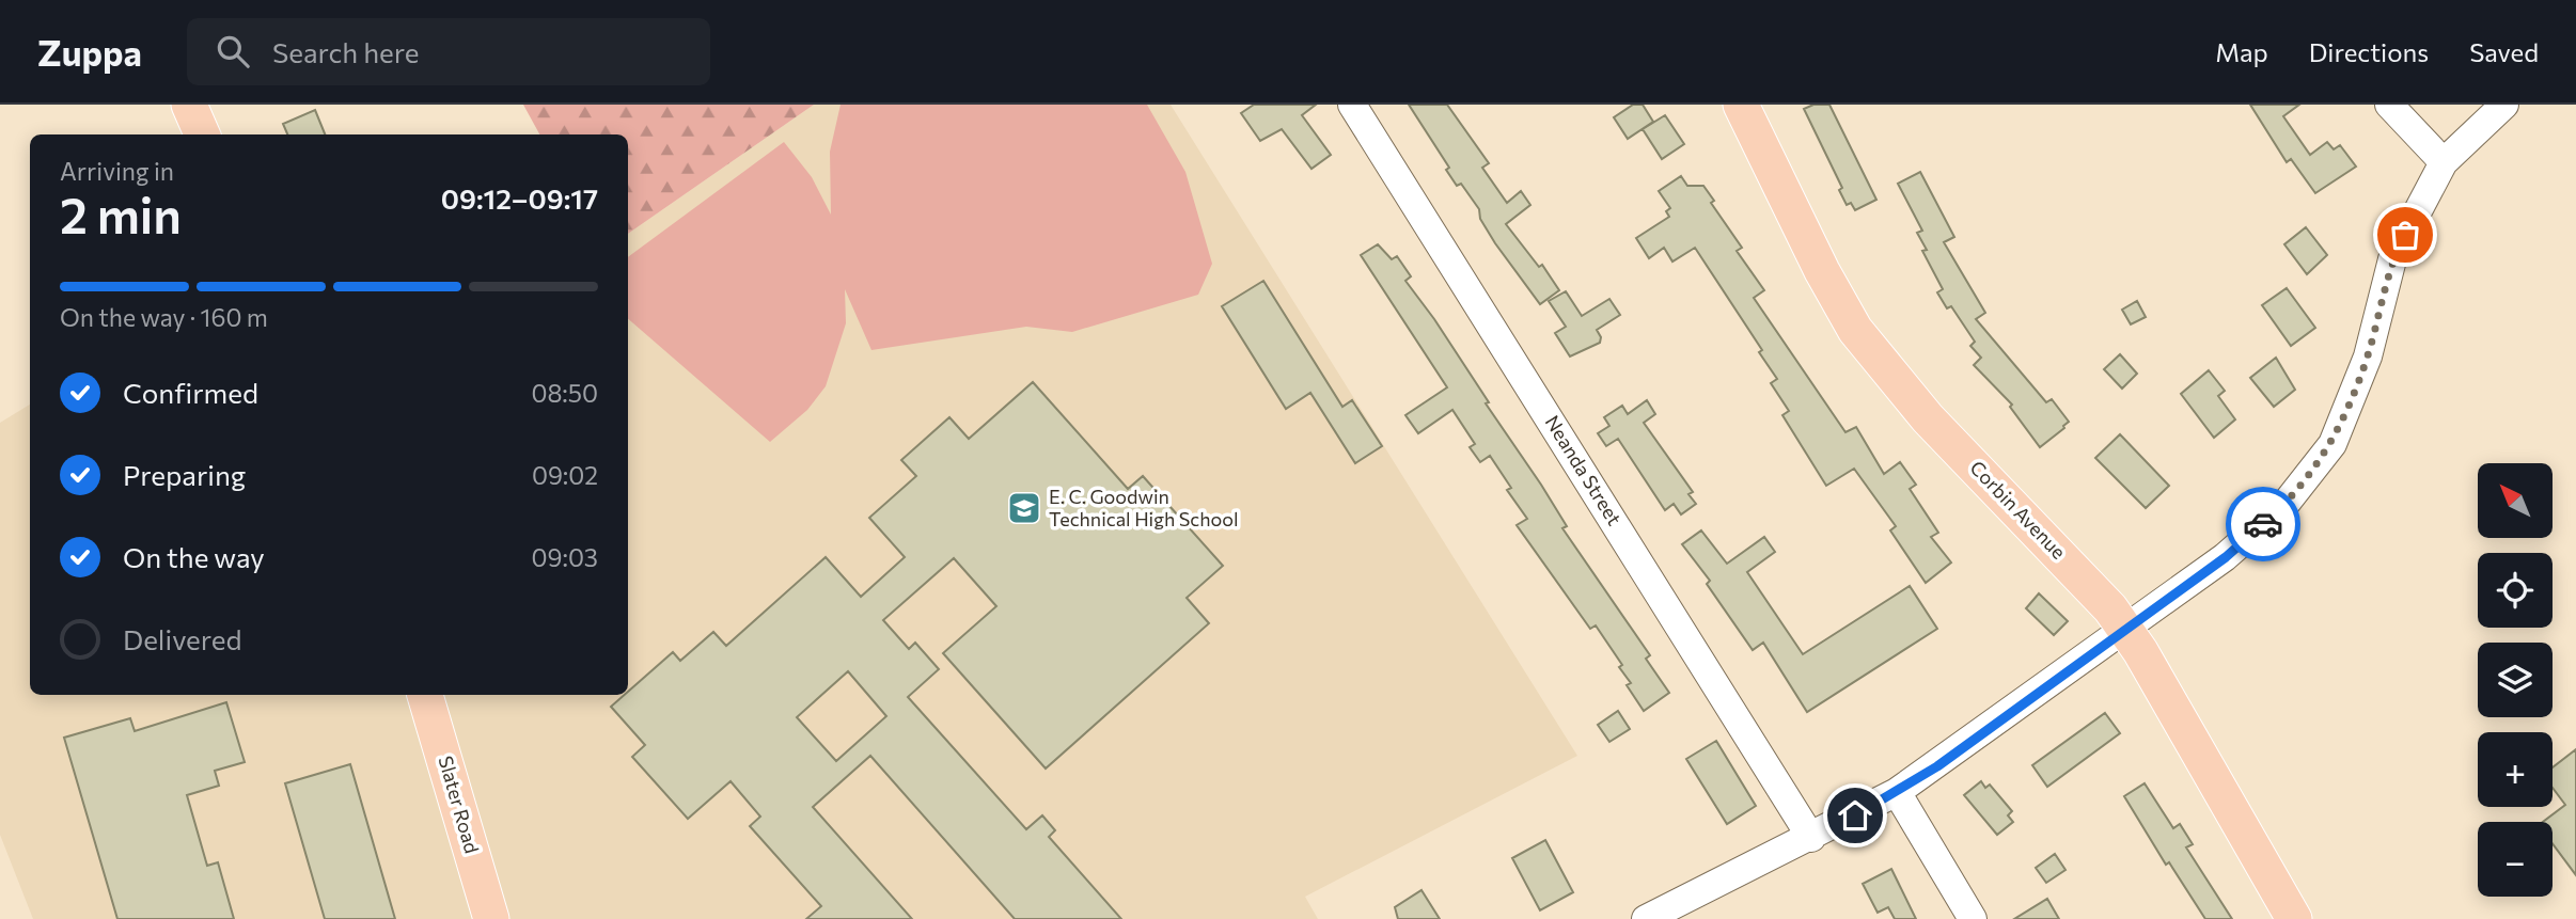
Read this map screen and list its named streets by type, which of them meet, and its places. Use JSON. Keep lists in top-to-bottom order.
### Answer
{
  "streets": {
    "main road": ["Corbin Avenue", "Slater Road"],
    "street": ["Neanda Street"]
  },
  "places": {
    "school or university": ["E. C. Goodwin Technical High School"]
  },
  "north": "top left",
  "page": {
    "header": "Zuppa",
    "search": "Search here",
    "nav": ["Map", "Directions", "Saved"],
    "heading": ["2 min", "Arriving in", "09:12–09:17"],
    "bar": "On the way · 160 m",
    "list": [
      ["Confirmed", "08:50"],
      ["Preparing", "09:02"],
      ["On the way", "09:03"],
      "Delivered"
    ],
    "map_buttons": ["+", "−"]
  }
}
